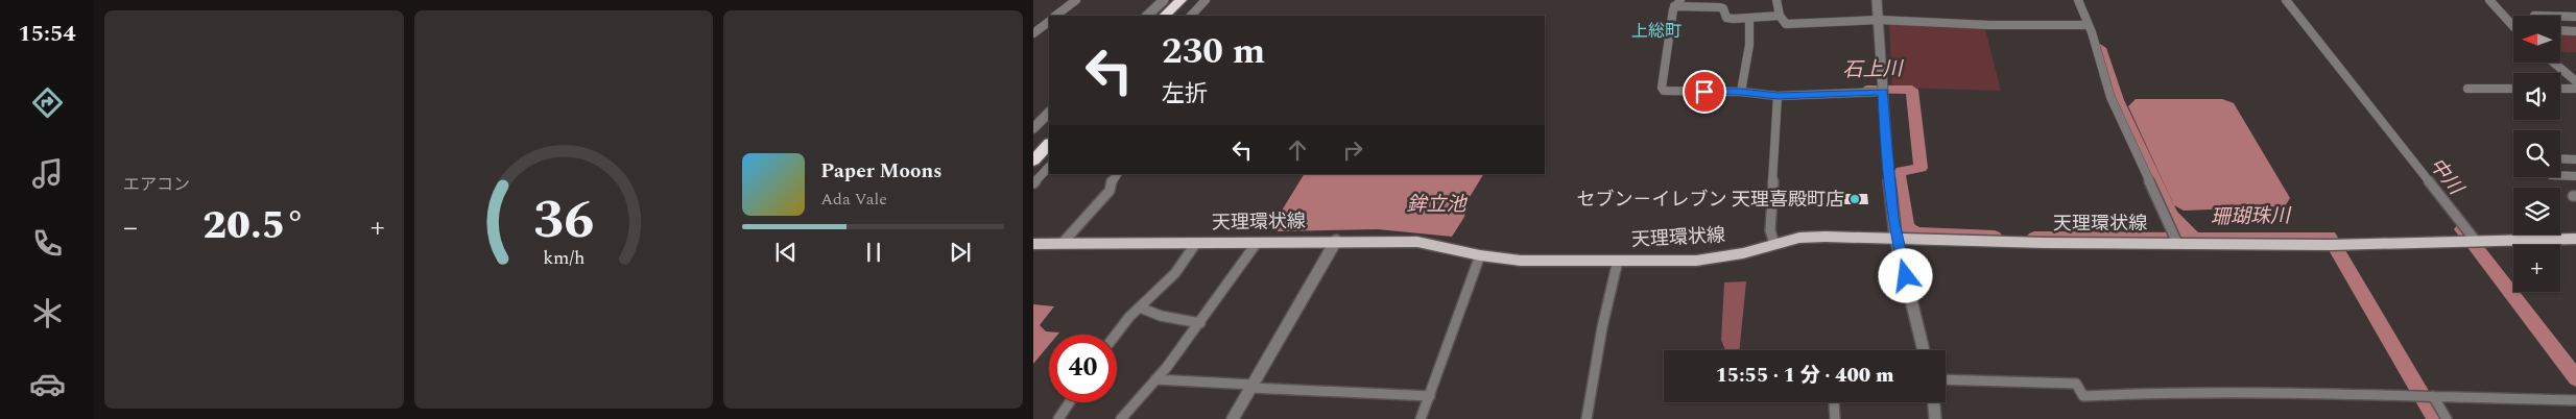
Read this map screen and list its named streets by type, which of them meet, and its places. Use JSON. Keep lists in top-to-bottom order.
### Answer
{
  "streets": {
    "main road": ["天理環状線"]
  },
  "districts": ["上総町"],
  "water": [
    "石上川",
    "中川",
    "鉾立池",
    "珊瑚珠川"
  ],
  "places": ["セブン－イレブン 天理喜殿町店"],
  "north": "left",
  "page": {
    "tabs": "15:54",
    "tile": "エアコン",
    "map_buttons": "+",
    "turn": ["230 m", "左折"],
    "song": ["Paper Moons", "Ada Vale"],
    "heat": ["−", "20.5°", "+"],
    "limit": "40",
    "trip": "15:55 · 1 分 · 400 m",
    "gauge": ["36", "km/h"]
  }
}
